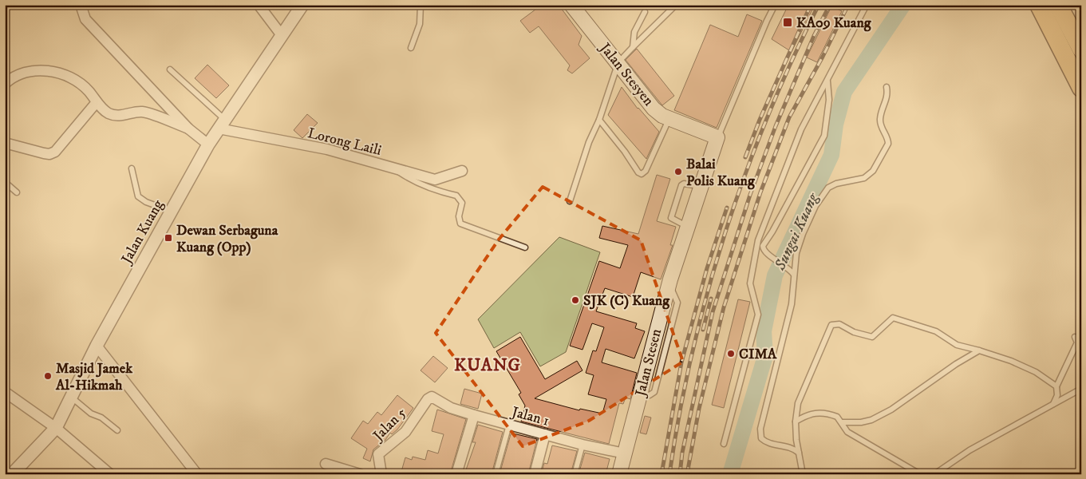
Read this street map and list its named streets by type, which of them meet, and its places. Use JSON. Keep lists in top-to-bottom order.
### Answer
{
  "streets": {
    "main road": ["Jalan Stesyen", "Jalan Stesen"],
    "street": [
      "Lorong Laili",
      "Jalan Kuang",
      "Jalan 1",
      "Jalan 5"
    ]
  },
  "crossings": [
    ["Jalan Stesyen", "Jalan Stesen"],
    ["Lorong Laili", "Jalan Kuang"],
    ["Jalan Stesen", "Jalan 1"],
    ["Jalan 1", "Jalan 5"]
  ],
  "districts": ["KUANG"],
  "water": ["Sungai Kuang"],
  "places": {
    "transit": ["KA09 Kuang", "Dewan Serbaguna Kuang (Opp)"],
    "other": [
      "Balai Polis Kuang",
      "SJK (C) Kuang",
      "CIMA",
      "Masjid Jamek Al-Hikmah"
    ]
  }
}
